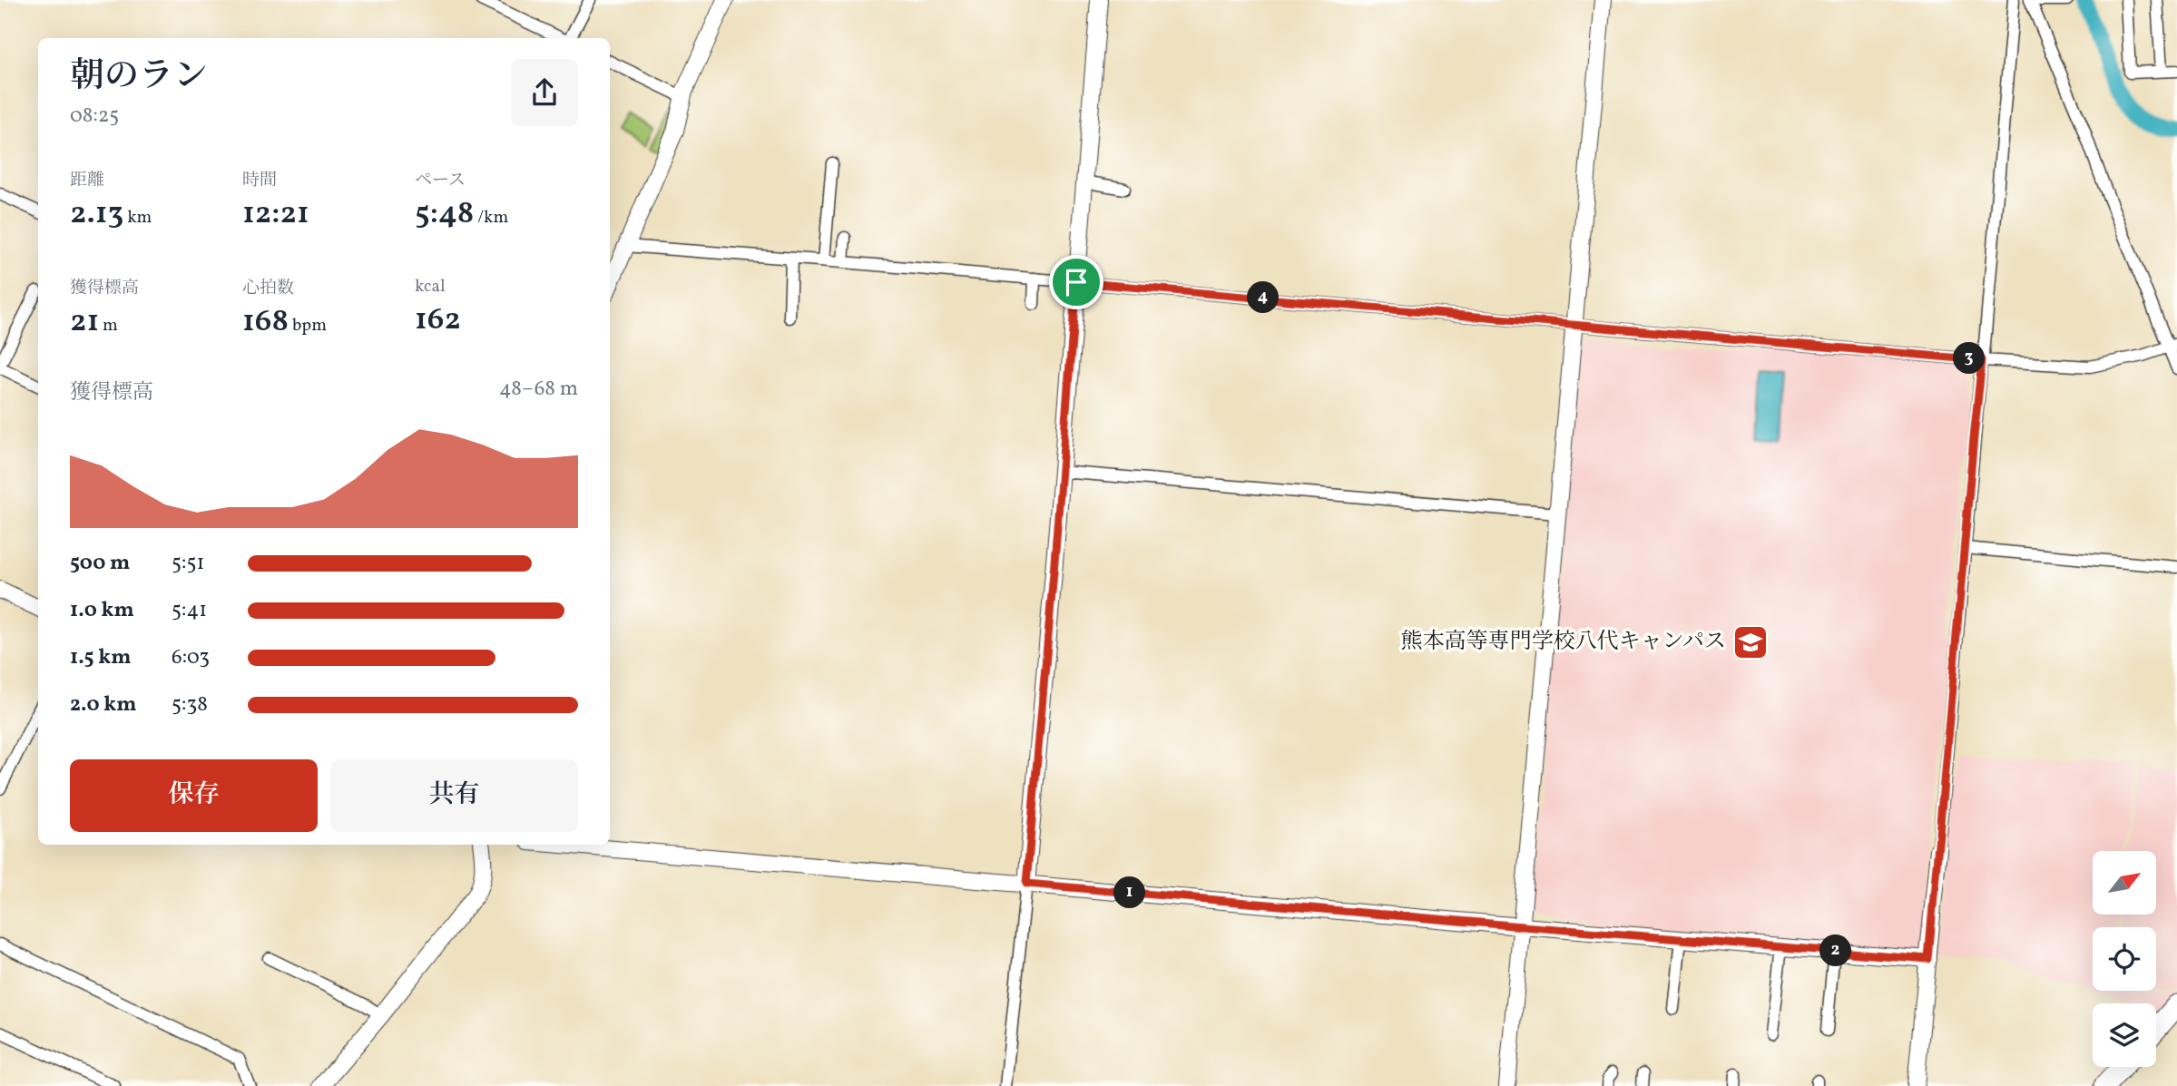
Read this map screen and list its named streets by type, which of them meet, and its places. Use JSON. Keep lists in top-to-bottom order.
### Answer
{
  "places": {
    "school or university": ["熊本高等専門学校八代キャンパス"]
  },
  "north": "top right",
  "page": {
    "heading": ["朝のラン", "08:25"],
    "stats": [
      ["距離", "2.13 km"],
      ["時間", "12:21"],
      ["ペース", "5:48 /km"],
      ["獲得標高", "21 m"],
      ["心拍数", "168 bpm"],
      ["kcal", "162"]
    ],
    "pins": [
      "4",
      "3",
      "1",
      "2"
    ],
    "chart": ["獲得標高", "48–68 m"],
    "list": [
      {
        "name": "500 m",
        "note": "5:51"
      },
      {
        "name": "1.0 km",
        "note": "5:41"
      },
      {
        "name": "1.5 km",
        "note": "6:03"
      },
      {
        "name": "2.0 km",
        "note": "5:38"
      }
    ],
    "buttons": ["保存", "共有"]
  }
}
